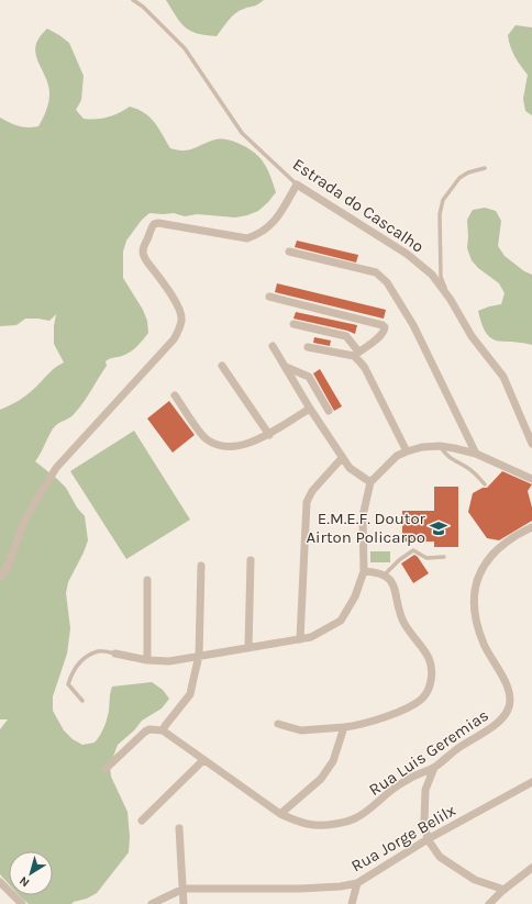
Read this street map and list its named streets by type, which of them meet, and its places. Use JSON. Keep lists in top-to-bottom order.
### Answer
{
  "streets": {
    "street": ["Estrada do Cascalho", "Rua Luis Geremias", "Rua Jorge Belilx"]
  },
  "places": {
    "school or university": ["E.M.E.F. Doutor Airton Policarpo"]
  },
  "north": "bottom left"
}
